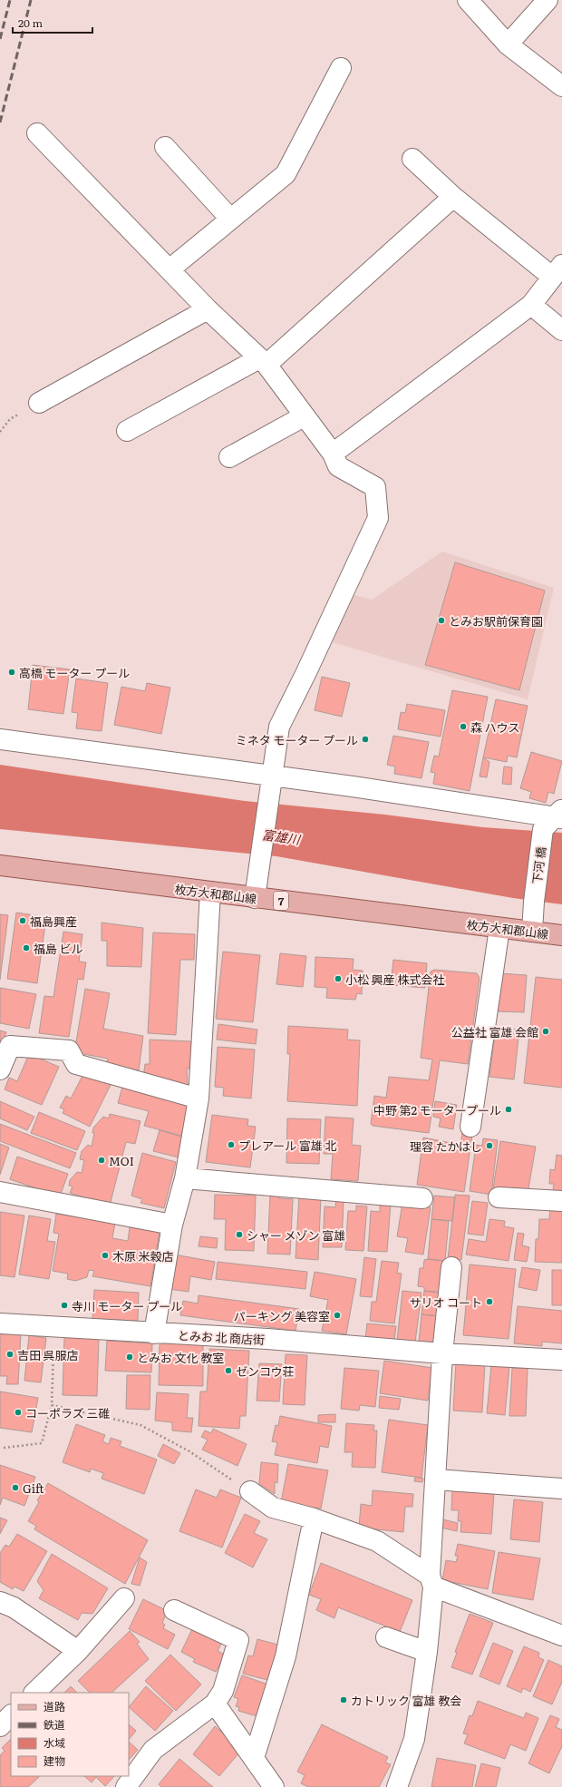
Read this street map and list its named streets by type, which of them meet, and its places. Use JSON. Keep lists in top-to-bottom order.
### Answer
{
  "streets": {
    "main road": ["枚方大和郡山線", "7"],
    "street": ["下河 橋", "とみお 北 商店街"]
  },
  "crossings": [
    ["下河 橋", "枚方大和郡山線"]
  ],
  "water": ["富雄川"],
  "places": [
    "とみお駅前保育園",
    "高橋 モーター プール",
    "森 ハウス",
    "ミネタ モーター プール",
    "福島興産",
    "福島 ビル",
    "小松 興産 株式会社",
    "公益社 富雄 会館",
    "中野 第2 モータープール",
    "プレアール 富雄 北",
    "理容 たかはし",
    "MOI",
    "シャー メゾン 富雄",
    "木原 米穀店",
    "サリオ コート",
    "寺川 モーター プール",
    "パーキング 美容室",
    "吉田 呉服店",
    "とみお 文化 教室",
    "ゼンコウ荘",
    "コーポラズ 三碓",
    "Gift",
    "カトリック 富雄 教会"
  ],
  "legend": [
    "道路",
    "鉄道",
    "水域",
    "建物"
  ],
  "scale_bar": "20 m"
}
